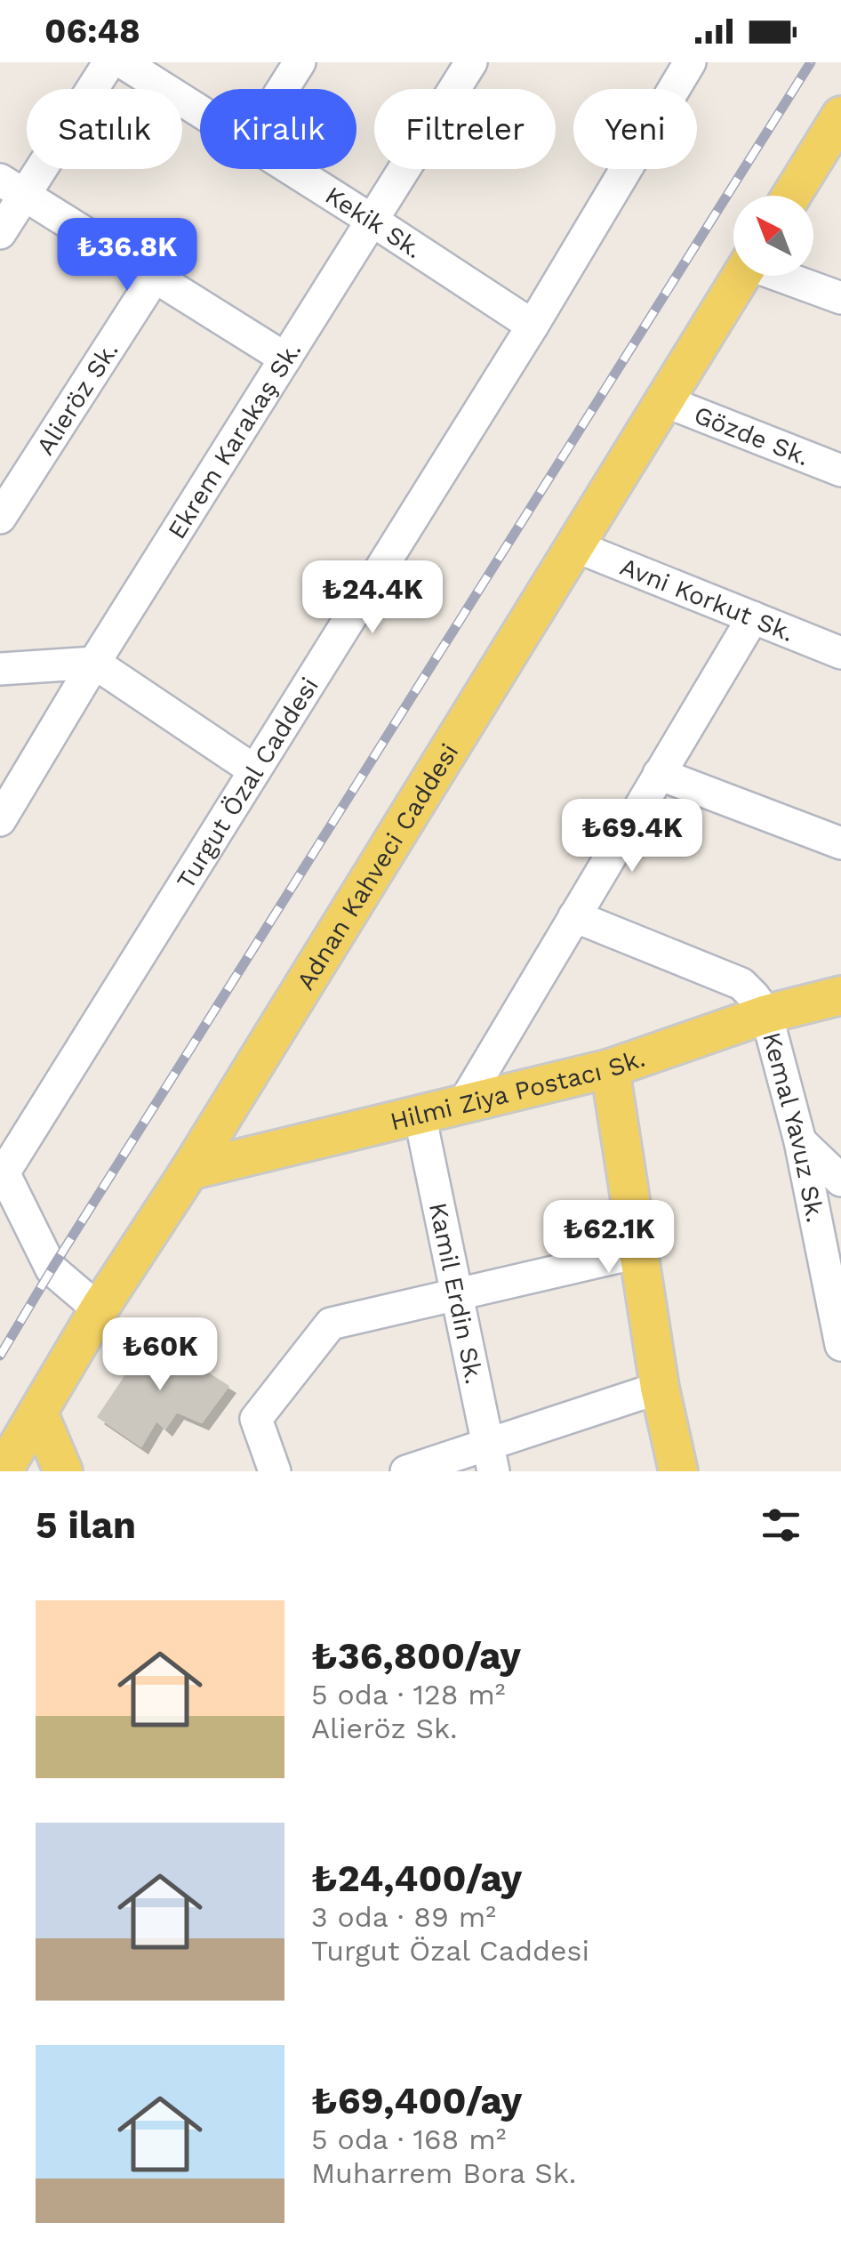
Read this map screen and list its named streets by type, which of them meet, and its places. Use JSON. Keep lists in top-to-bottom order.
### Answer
{
  "streets": {
    "main road": ["Adnan Kahveci Caddesi", "Hilmi Ziya Postacı Sk."],
    "street": [
      "Kekik Sk.",
      "Alieröz Sk.",
      "Gözde Sk.",
      "Ekrem Karakaş Sk.",
      "Avni Korkut Sk.",
      "Turgut Özal Caddesi",
      "Kemal Yavuz Sk.",
      "Kamil Erdin Sk."
    ]
  },
  "crossings": [
    ["Kekik Sk.", "Ekrem Karakaş Sk."],
    ["Kekik Sk.", "Turgut Özal Caddesi"],
    ["Gözde Sk.", "Adnan Kahveci Caddesi"],
    ["Avni Korkut Sk.", "Adnan Kahveci Caddesi"],
    ["Adnan Kahveci Caddesi", "Hilmi Ziya Postacı Sk."],
    ["Hilmi Ziya Postacı Sk.", "Kemal Yavuz Sk."],
    ["Hilmi Ziya Postacı Sk.", "Kamil Erdin Sk."]
  ],
  "north": "top left",
  "page": {
    "status": "06:48",
    "chip": [
      "Satılık",
      "Kiralık",
      "Filtreler",
      "Yeni"
    ],
    "price": [
      "₺36.8K",
      "₺24.4K",
      "₺69.4K",
      "₺62.1K",
      "₺60K"
    ],
    "heading": "5 ilan",
    "list": [
      {
        "name": "₺36,800/ay",
        "note": "5 oda · 128 m² · Alieröz Sk."
      },
      {
        "name": "₺24,400/ay",
        "note": "3 oda · 89 m² · Turgut Özal Caddesi"
      },
      {
        "name": "₺69,400/ay",
        "note": "5 oda · 168 m² · Muharrem Bora Sk."
      }
    ]
  }
}
